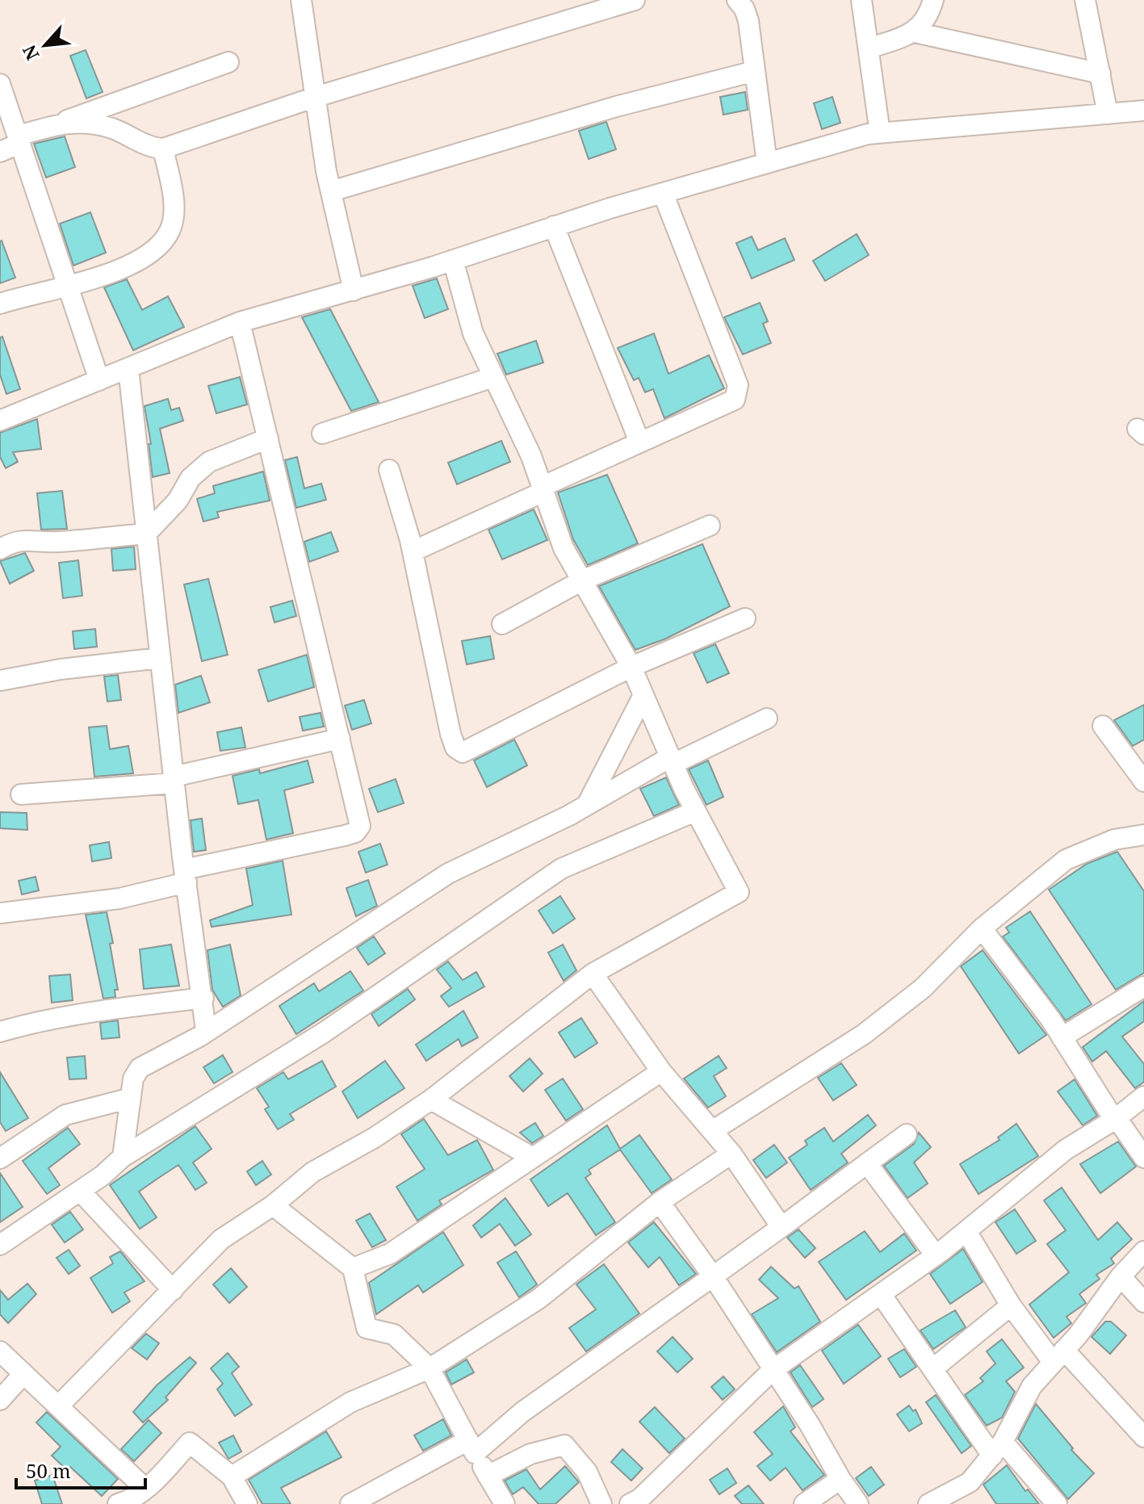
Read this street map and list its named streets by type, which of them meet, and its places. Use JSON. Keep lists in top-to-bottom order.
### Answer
{
  "scale_bar": "50 m",
  "north": "bottom left"
}
